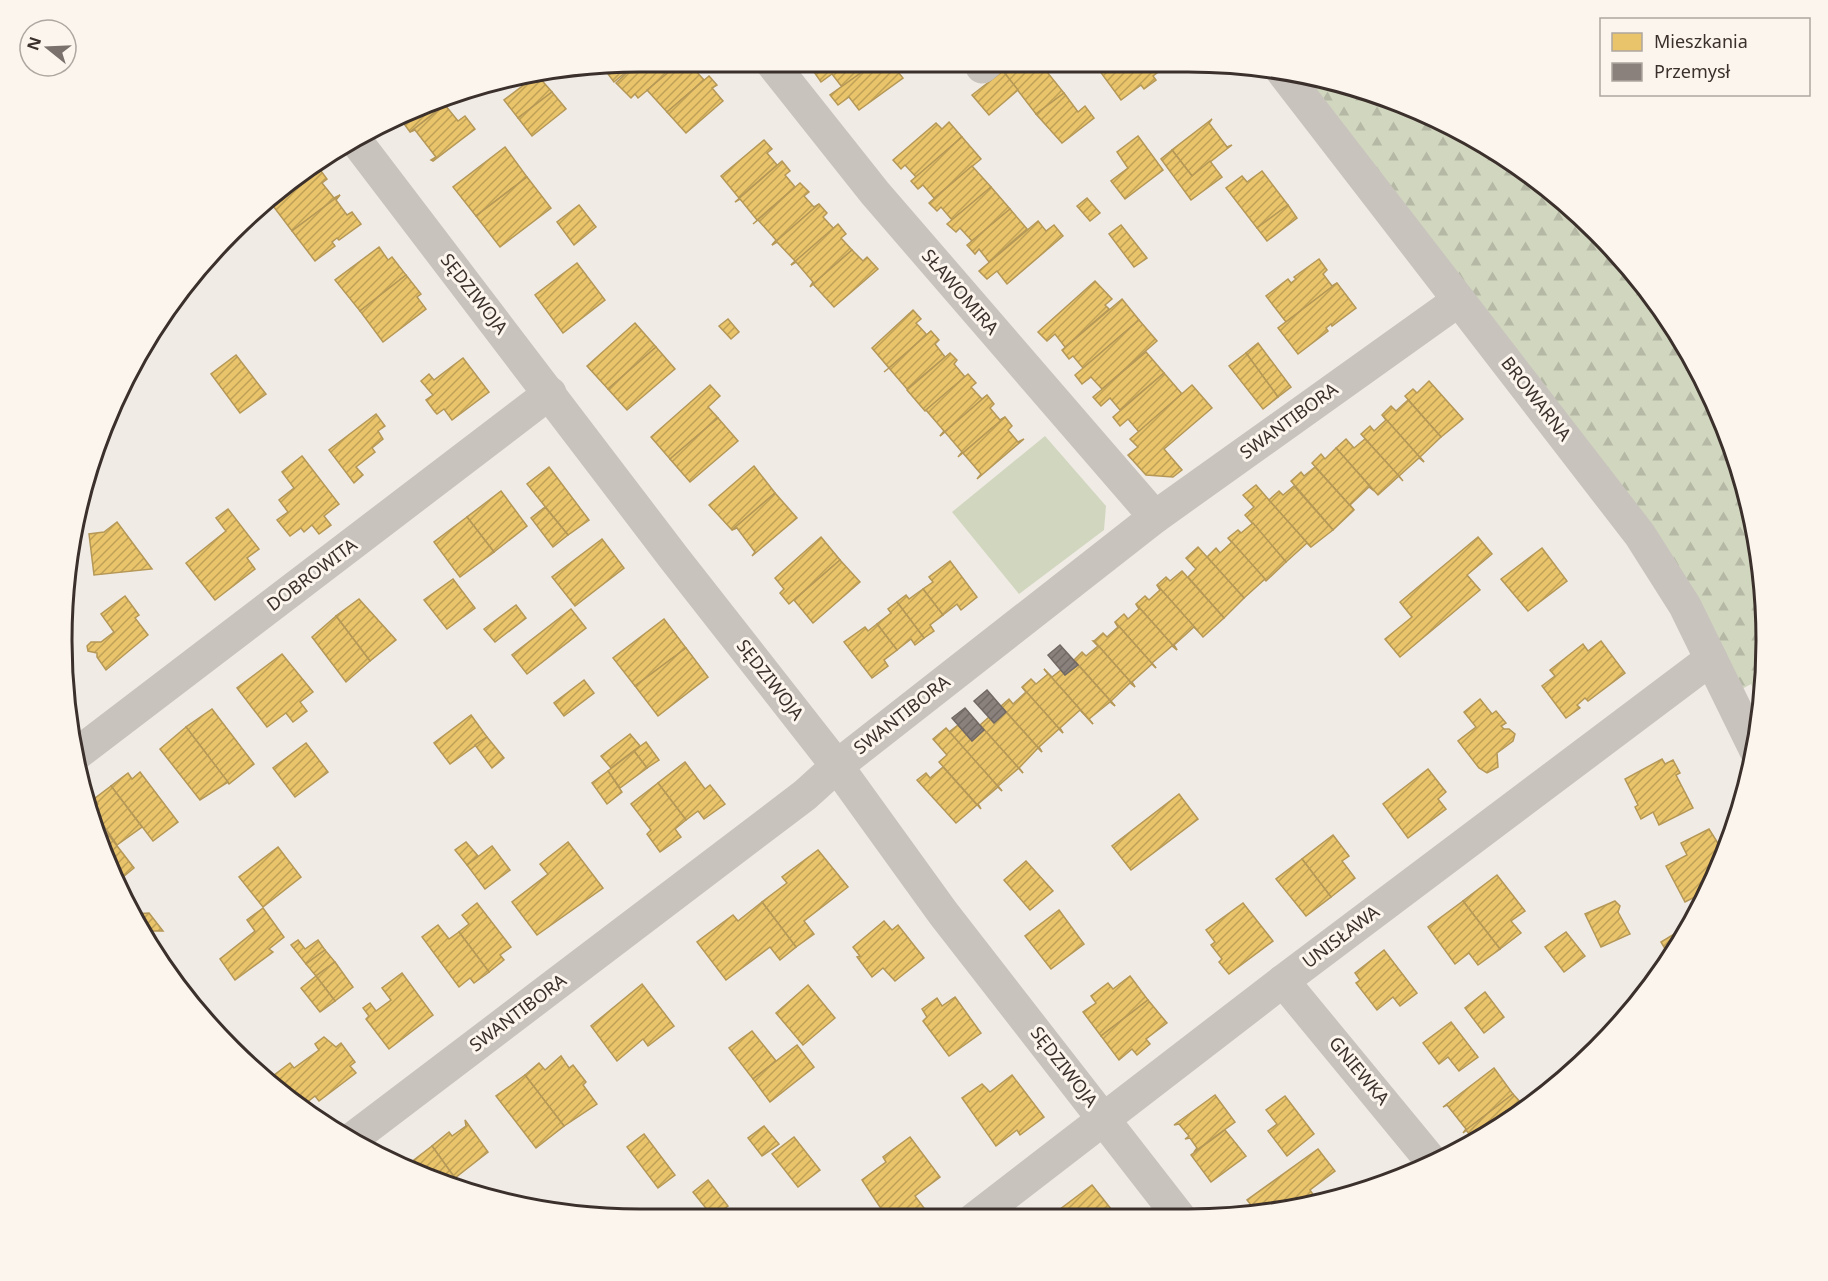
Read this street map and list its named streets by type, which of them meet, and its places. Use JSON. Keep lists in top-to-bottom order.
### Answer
{
  "streets": {
    "street": [
      "SŁAWOMIRA",
      "SĘDZIWOJA",
      "BROWARNA",
      "SWANTIBORA",
      "DOBROWITA",
      "UNISŁAWA",
      "GNIEWKA"
    ]
  },
  "crossings": [
    ["SŁAWOMIRA", "SWANTIBORA"],
    ["SĘDZIWOJA", "SWANTIBORA"],
    ["SĘDZIWOJA", "DOBROWITA"],
    ["SĘDZIWOJA", "UNISŁAWA"],
    ["BROWARNA", "SWANTIBORA"],
    ["BROWARNA", "UNISŁAWA"],
    ["UNISŁAWA", "GNIEWKA"]
  ],
  "legend": ["Mieszkania", "Przemysł"],
  "north": "left"
}
